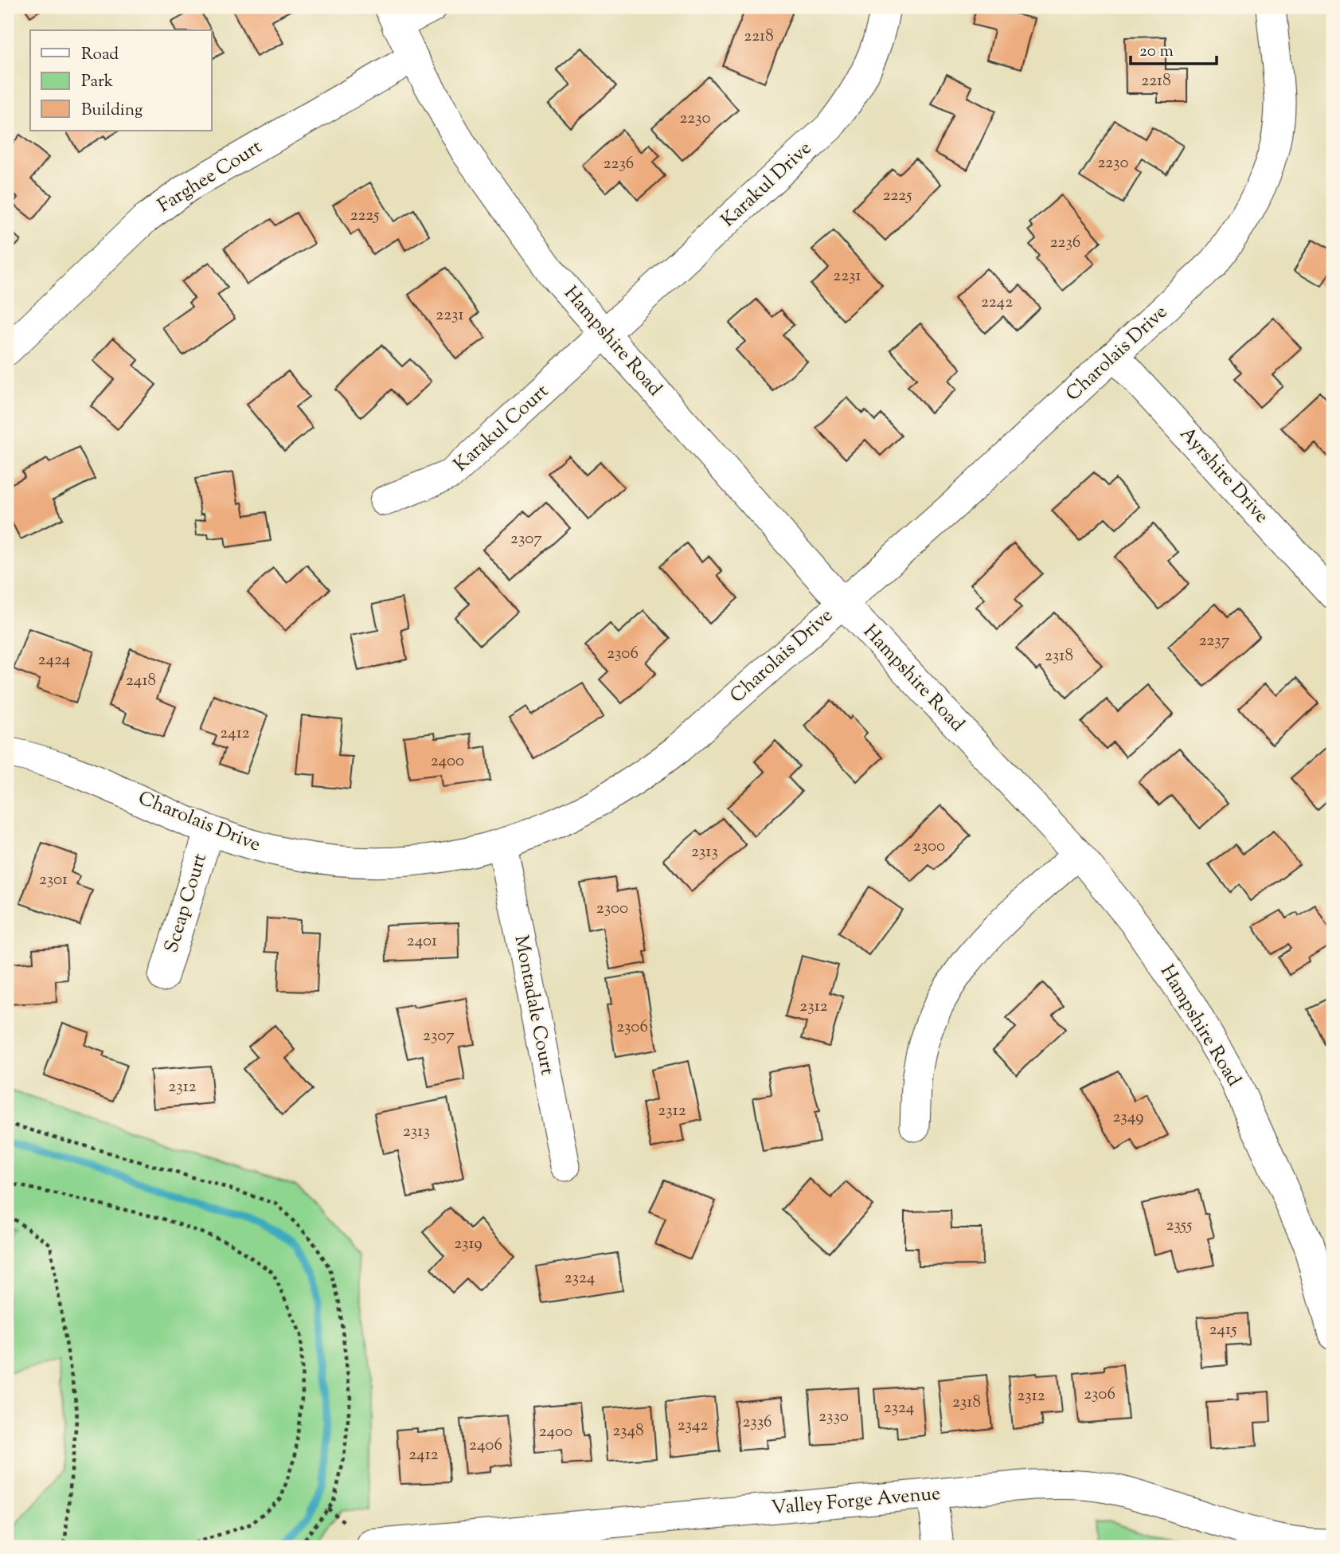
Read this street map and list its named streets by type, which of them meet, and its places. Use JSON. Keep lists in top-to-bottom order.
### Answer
{
  "streets": {
    "street": [
      "Farghee Court",
      "Karakul Drive",
      "Hampshire Road",
      "Charolais Drive",
      "Karakul Court",
      "Ayrshire Drive",
      "Sceap Court",
      "Montadale Court",
      "Valley Forge Avenue"
    ]
  },
  "crossings": [
    ["Farghee Court", "Hampshire Road"],
    ["Karakul Drive", "Hampshire Road"],
    ["Karakul Drive", "Karakul Court"],
    ["Hampshire Road", "Charolais Drive"],
    ["Hampshire Road", "Karakul Court"],
    ["Charolais Drive", "Ayrshire Drive"],
    ["Charolais Drive", "Sceap Court"],
    ["Charolais Drive", "Montadale Court"]
  ],
  "house_numbers": [
    "2218",
    "2218",
    "2230",
    "2230",
    "2236",
    "2225",
    "2225",
    "2236",
    "2231",
    "2242",
    "2231",
    "2307",
    "2237",
    "2306",
    "2318",
    "2424",
    "2418",
    "2412",
    "2400",
    "2300",
    "2313",
    "2301",
    "2300",
    "2401",
    "2312",
    "2306",
    "2307",
    "2312",
    "2312",
    "2349",
    "2313",
    "2355",
    "2319",
    "2324",
    "2415",
    "2306",
    "2312",
    "2318",
    "2324",
    "2330",
    "2336",
    "2342",
    "2348",
    "2400",
    "2406",
    "2412"
  ],
  "legend": ["Road", "Park", "Building"],
  "scale_bar": "20 m"
}
